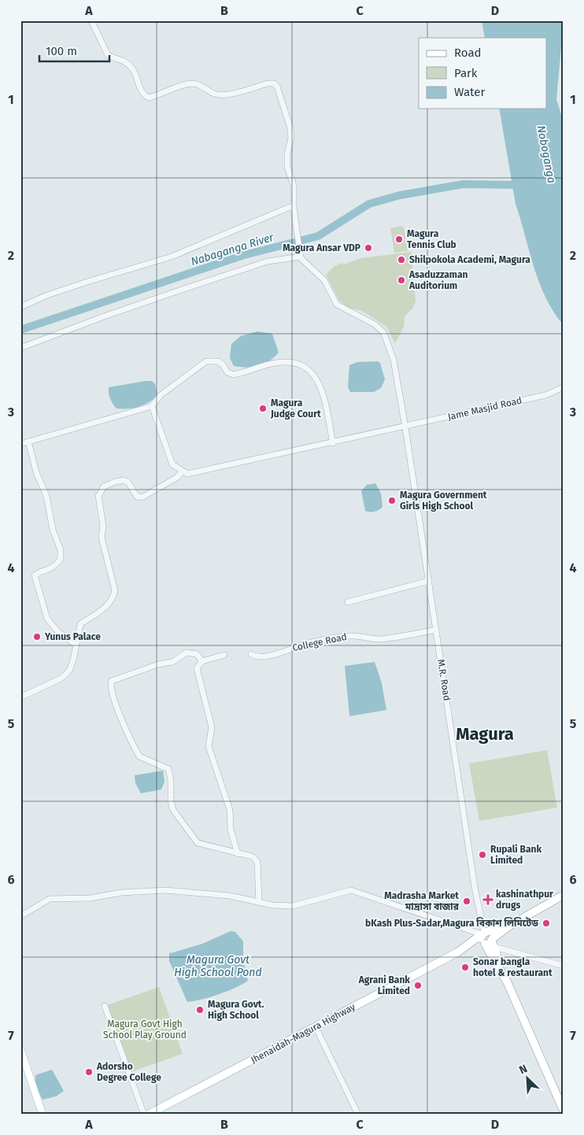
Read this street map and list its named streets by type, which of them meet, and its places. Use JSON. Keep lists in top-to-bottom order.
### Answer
{
  "streets": {
    "highway": ["Jhenaidah-Magura Highway"],
    "street": ["Jame Masjid Road", "College Road", "M.R. Road"]
  },
  "crossings": [
    ["Jame Masjid Road", "M.R. Road"],
    ["College Road", "M.R. Road"],
    ["M.R. Road", "Jhenaidah-Magura Highway"]
  ],
  "districts": ["Magura"],
  "water": ["Noboganga", "Nabaganga River", "Magura Govt High School Pond"],
  "parks": ["Magura Govt High School Play Ground"],
  "places": {
    "other": [
      "Magura Tennis Club",
      "Magura Ansar VDP",
      "Shilpokola Academi, Magura",
      "Asaduzzaman Auditorium",
      "Magura Judge Court",
      "Magura Government Girls High School",
      "Yunus Palace",
      "Rupali Bank Limited",
      "Madrasha Market মাদ্রাসা বাজার",
      "bKash Plus-Sadar,Magura বিকাশ লিমিটেড",
      "Sonar bangla hotel & restaurant",
      "Agrani Bank Limited",
      "Magura Govt. High School",
      "Adorsho Degree College"
    ],
    "health": ["kashinathpur drugs"]
  },
  "legend": ["Road", "Park", "Water"],
  "scale_bar": "100 m",
  "north": "top left",
  "grid": {
    "columns": [
      "A",
      "B",
      "C",
      "D"
    ],
    "rows": [
      "1",
      "2",
      "3",
      "4",
      "5",
      "6",
      "7"
    ]
  }
}
